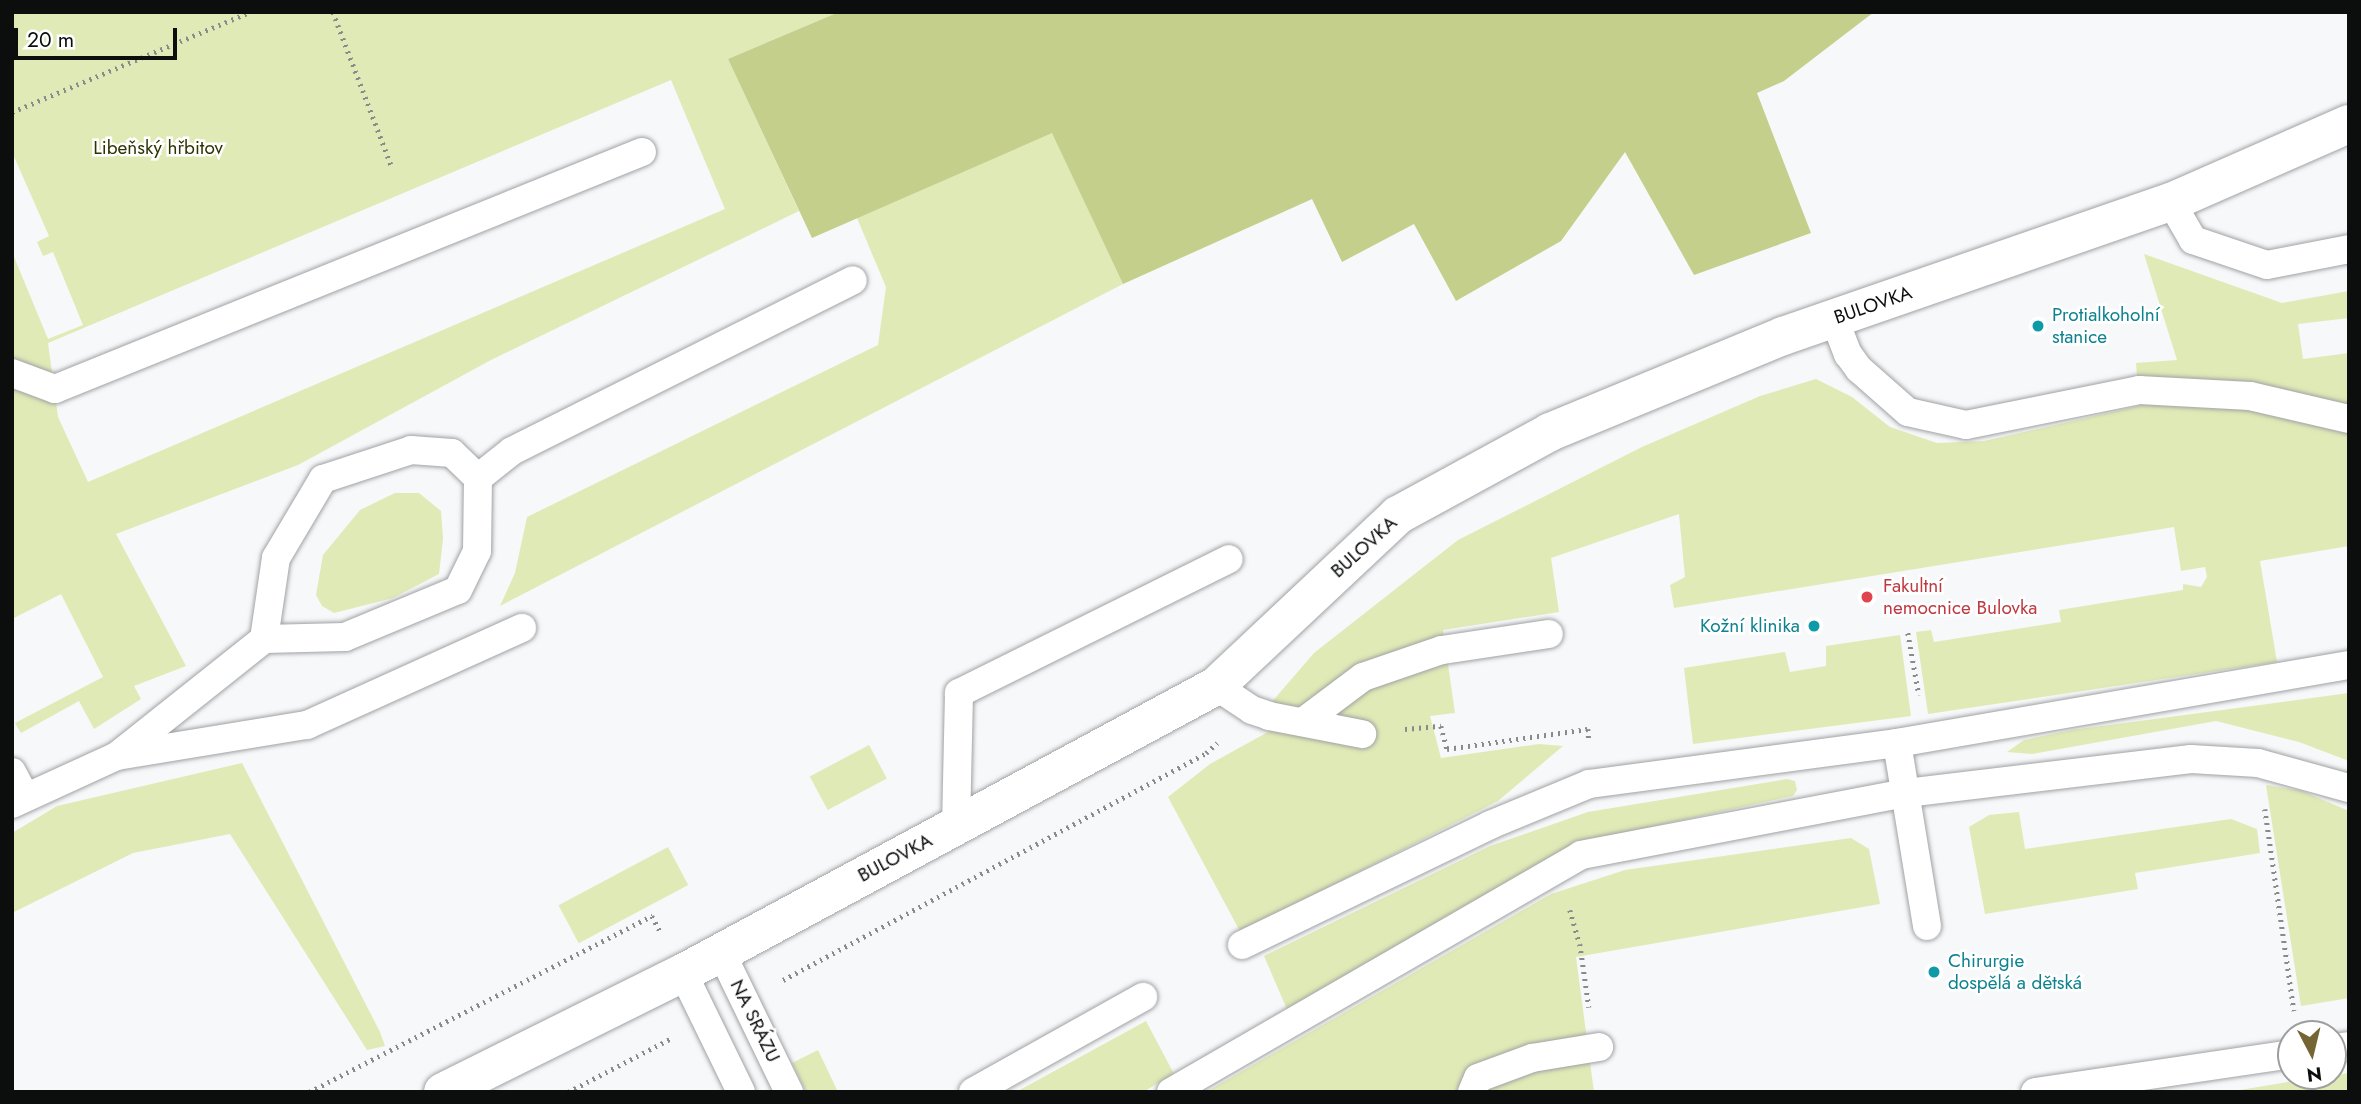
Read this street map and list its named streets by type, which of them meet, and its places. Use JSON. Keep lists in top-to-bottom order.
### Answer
{
  "streets": {
    "street": ["BULOVKA"],
    "lane": ["NA SRÁZU"]
  },
  "crossings": [
    ["BULOVKA", "NA SRÁZU"]
  ],
  "parks": ["Libeňský hřbitov"],
  "places": [
    "Protialkoholní stanice",
    "Fakultní nemocnice Bulovka",
    "Kožní klinika",
    "Chirurgie dospělá a dětská"
  ],
  "scale_bar": "20 m",
  "north": "bottom"
}
